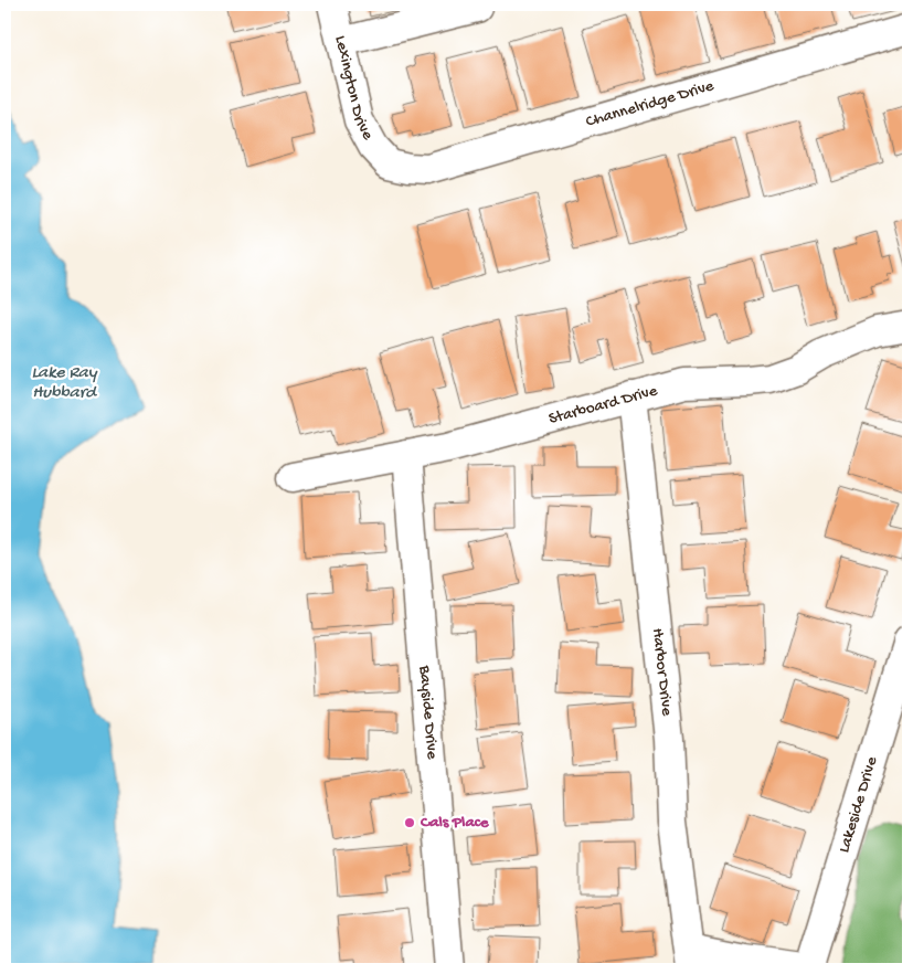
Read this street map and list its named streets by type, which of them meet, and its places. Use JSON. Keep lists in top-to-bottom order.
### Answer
{
  "streets": {
    "street": [
      "Lexington Drive",
      "Channelridge Drive",
      "Starboard Drive",
      "Harbor Drive",
      "Bayside Drive",
      "Lakeside Drive"
    ]
  },
  "crossings": [
    ["Lexington Drive", "Channelridge Drive"],
    ["Starboard Drive", "Harbor Drive"],
    ["Starboard Drive", "Bayside Drive"],
    ["Harbor Drive", "Lakeside Drive"]
  ],
  "water": ["Lake Ray Hubbard"],
  "places": ["Cals Place"]
}
